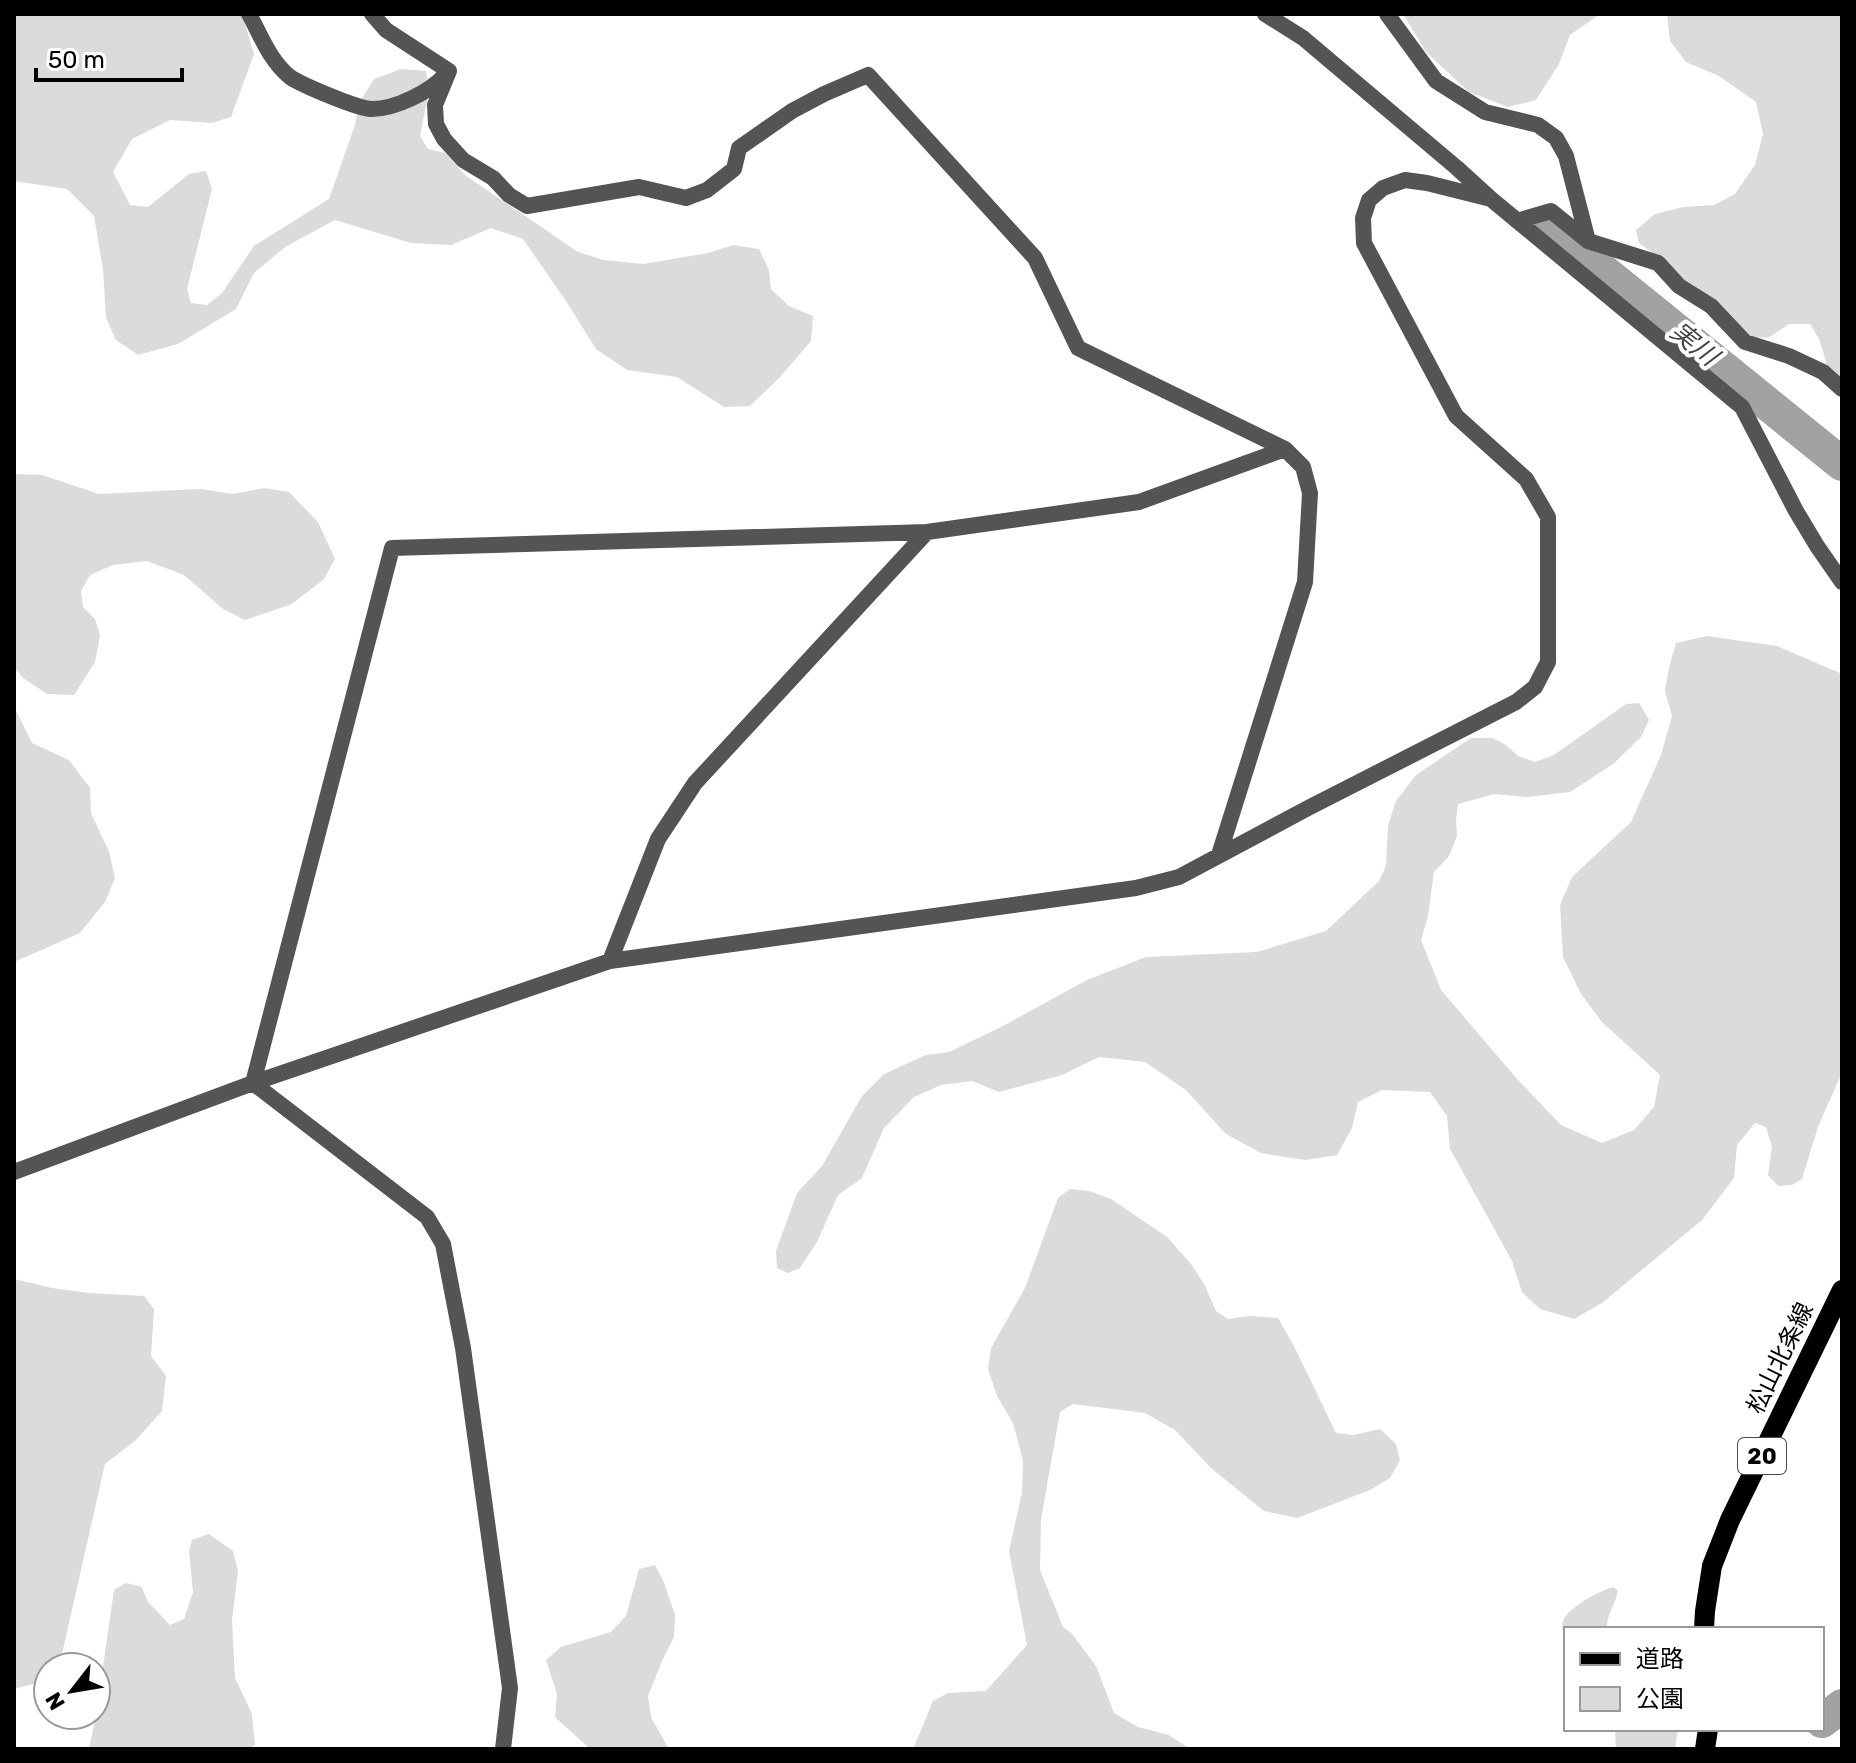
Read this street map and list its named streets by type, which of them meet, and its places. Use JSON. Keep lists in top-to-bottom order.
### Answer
{
  "streets": {
    "main road": ["松山北条線", "20"]
  },
  "water": ["実川"],
  "legend": ["道路", "公園"],
  "scale_bar": "50 m",
  "north": "bottom left"
}
